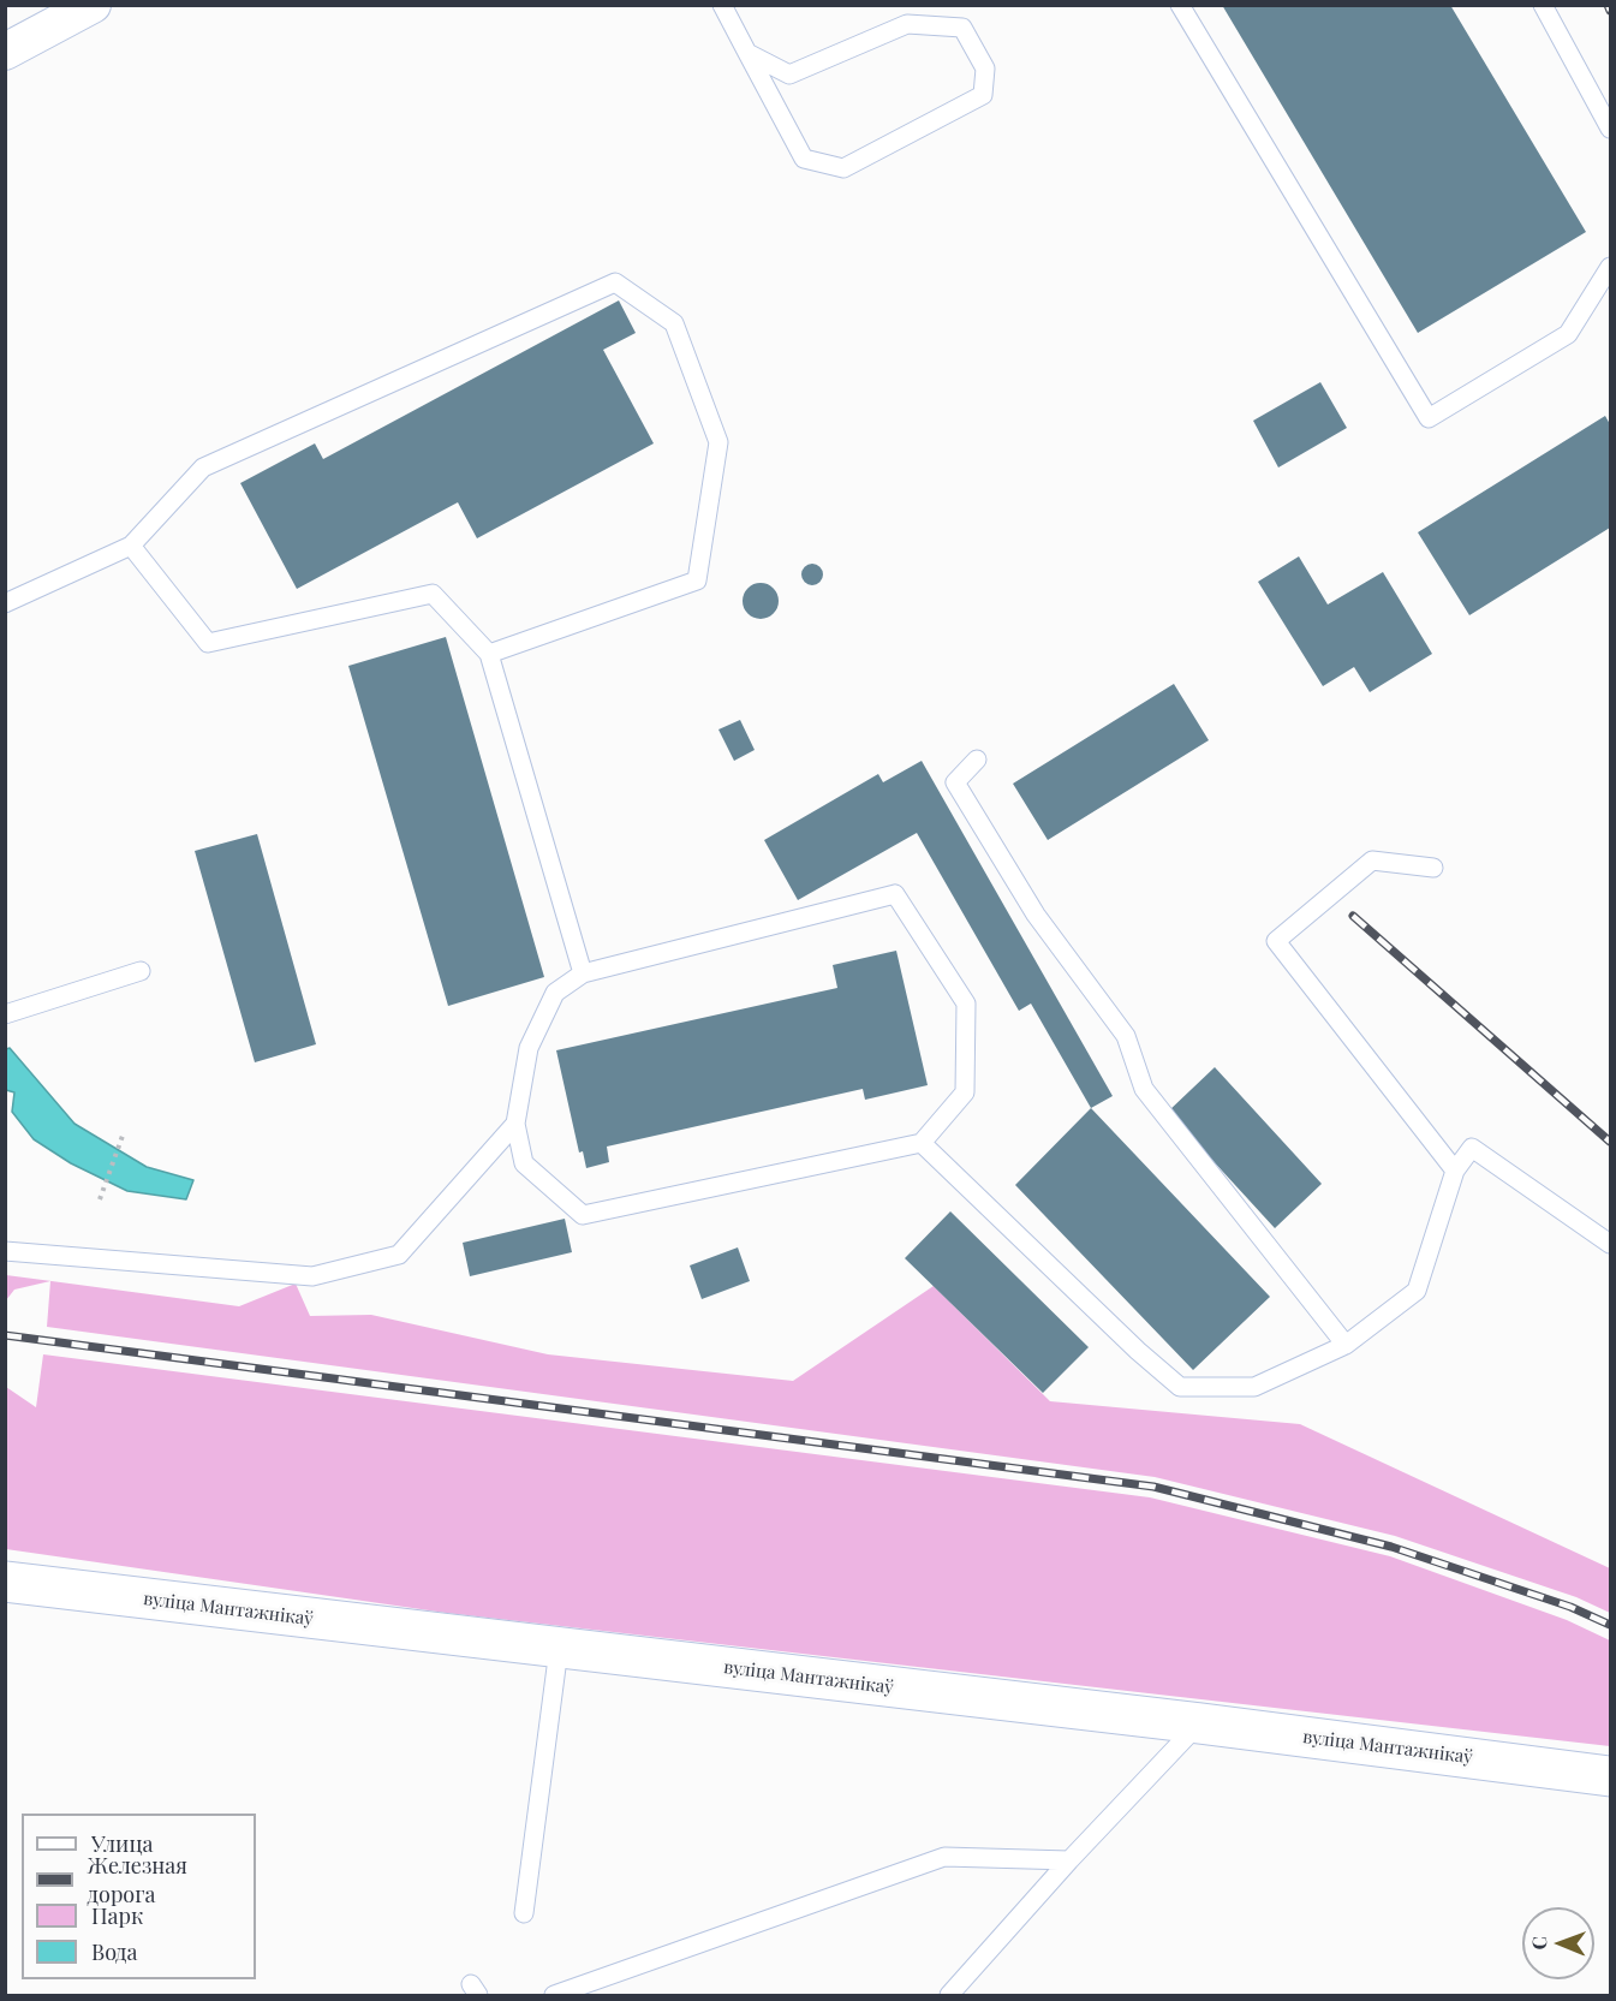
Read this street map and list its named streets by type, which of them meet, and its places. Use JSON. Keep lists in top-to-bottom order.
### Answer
{
  "streets": {
    "main road": ["вуліца Мантажнікаў"]
  },
  "legend": [
    "Улица",
    "Железная дорога",
    "Парк",
    "Вода"
  ],
  "north": "left"
}
